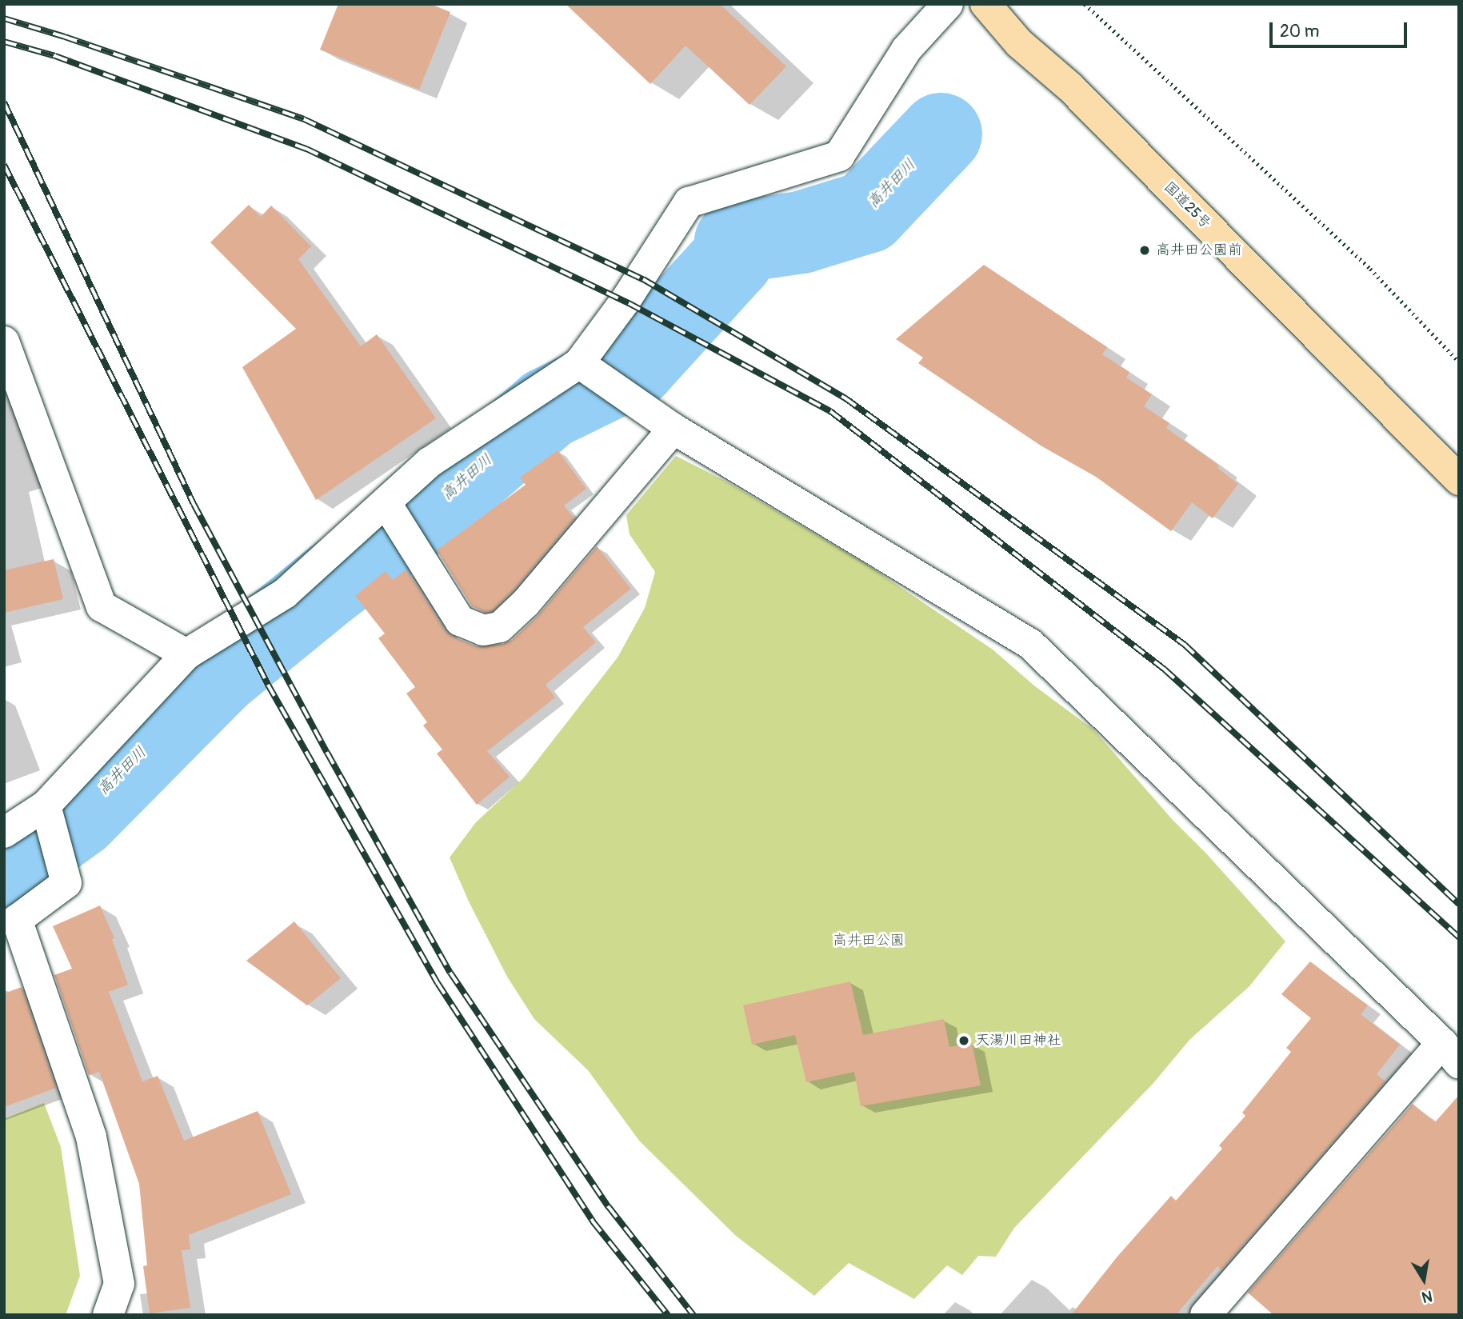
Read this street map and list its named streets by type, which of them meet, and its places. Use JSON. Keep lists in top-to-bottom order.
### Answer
{
  "streets": {
    "highway": ["国道25号"]
  },
  "water": ["高井田川"],
  "parks": ["高井田公園"],
  "places": ["高井田公園前", "天湯川田神社"],
  "scale_bar": "20 m",
  "north": "bottom"
}
